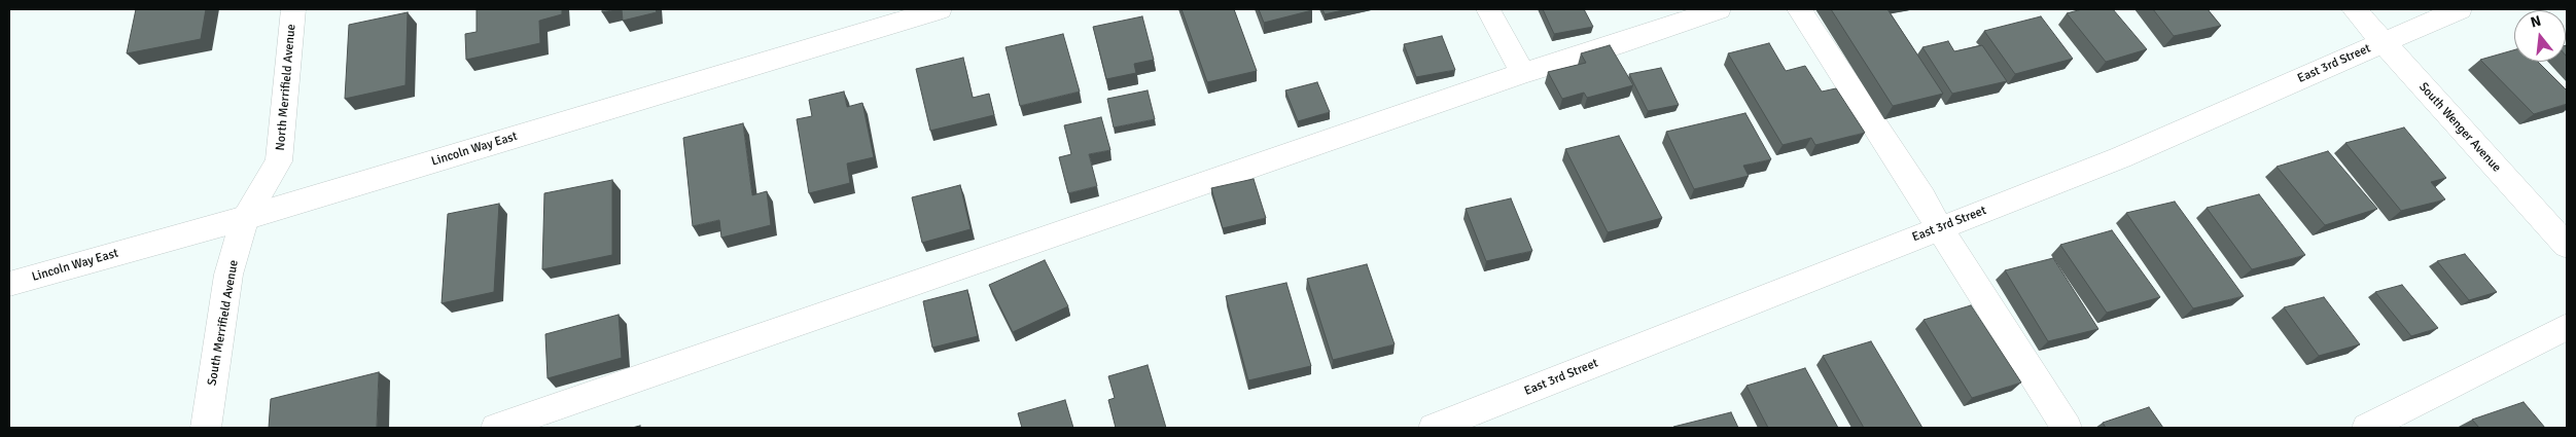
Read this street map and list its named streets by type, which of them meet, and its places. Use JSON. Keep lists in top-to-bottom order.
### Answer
{
  "streets": {
    "street": [
      "East 3rd Street",
      "North Merrifield Avenue",
      "South Wenger Avenue",
      "Lincoln Way East",
      "South Merrifield Avenue"
    ]
  },
  "crossings": [
    ["East 3rd Street", "South Wenger Avenue"],
    ["North Merrifield Avenue", "Lincoln Way East"],
    ["North Merrifield Avenue", "South Merrifield Avenue"],
    ["Lincoln Way East", "South Merrifield Avenue"]
  ],
  "north": "top"
}
